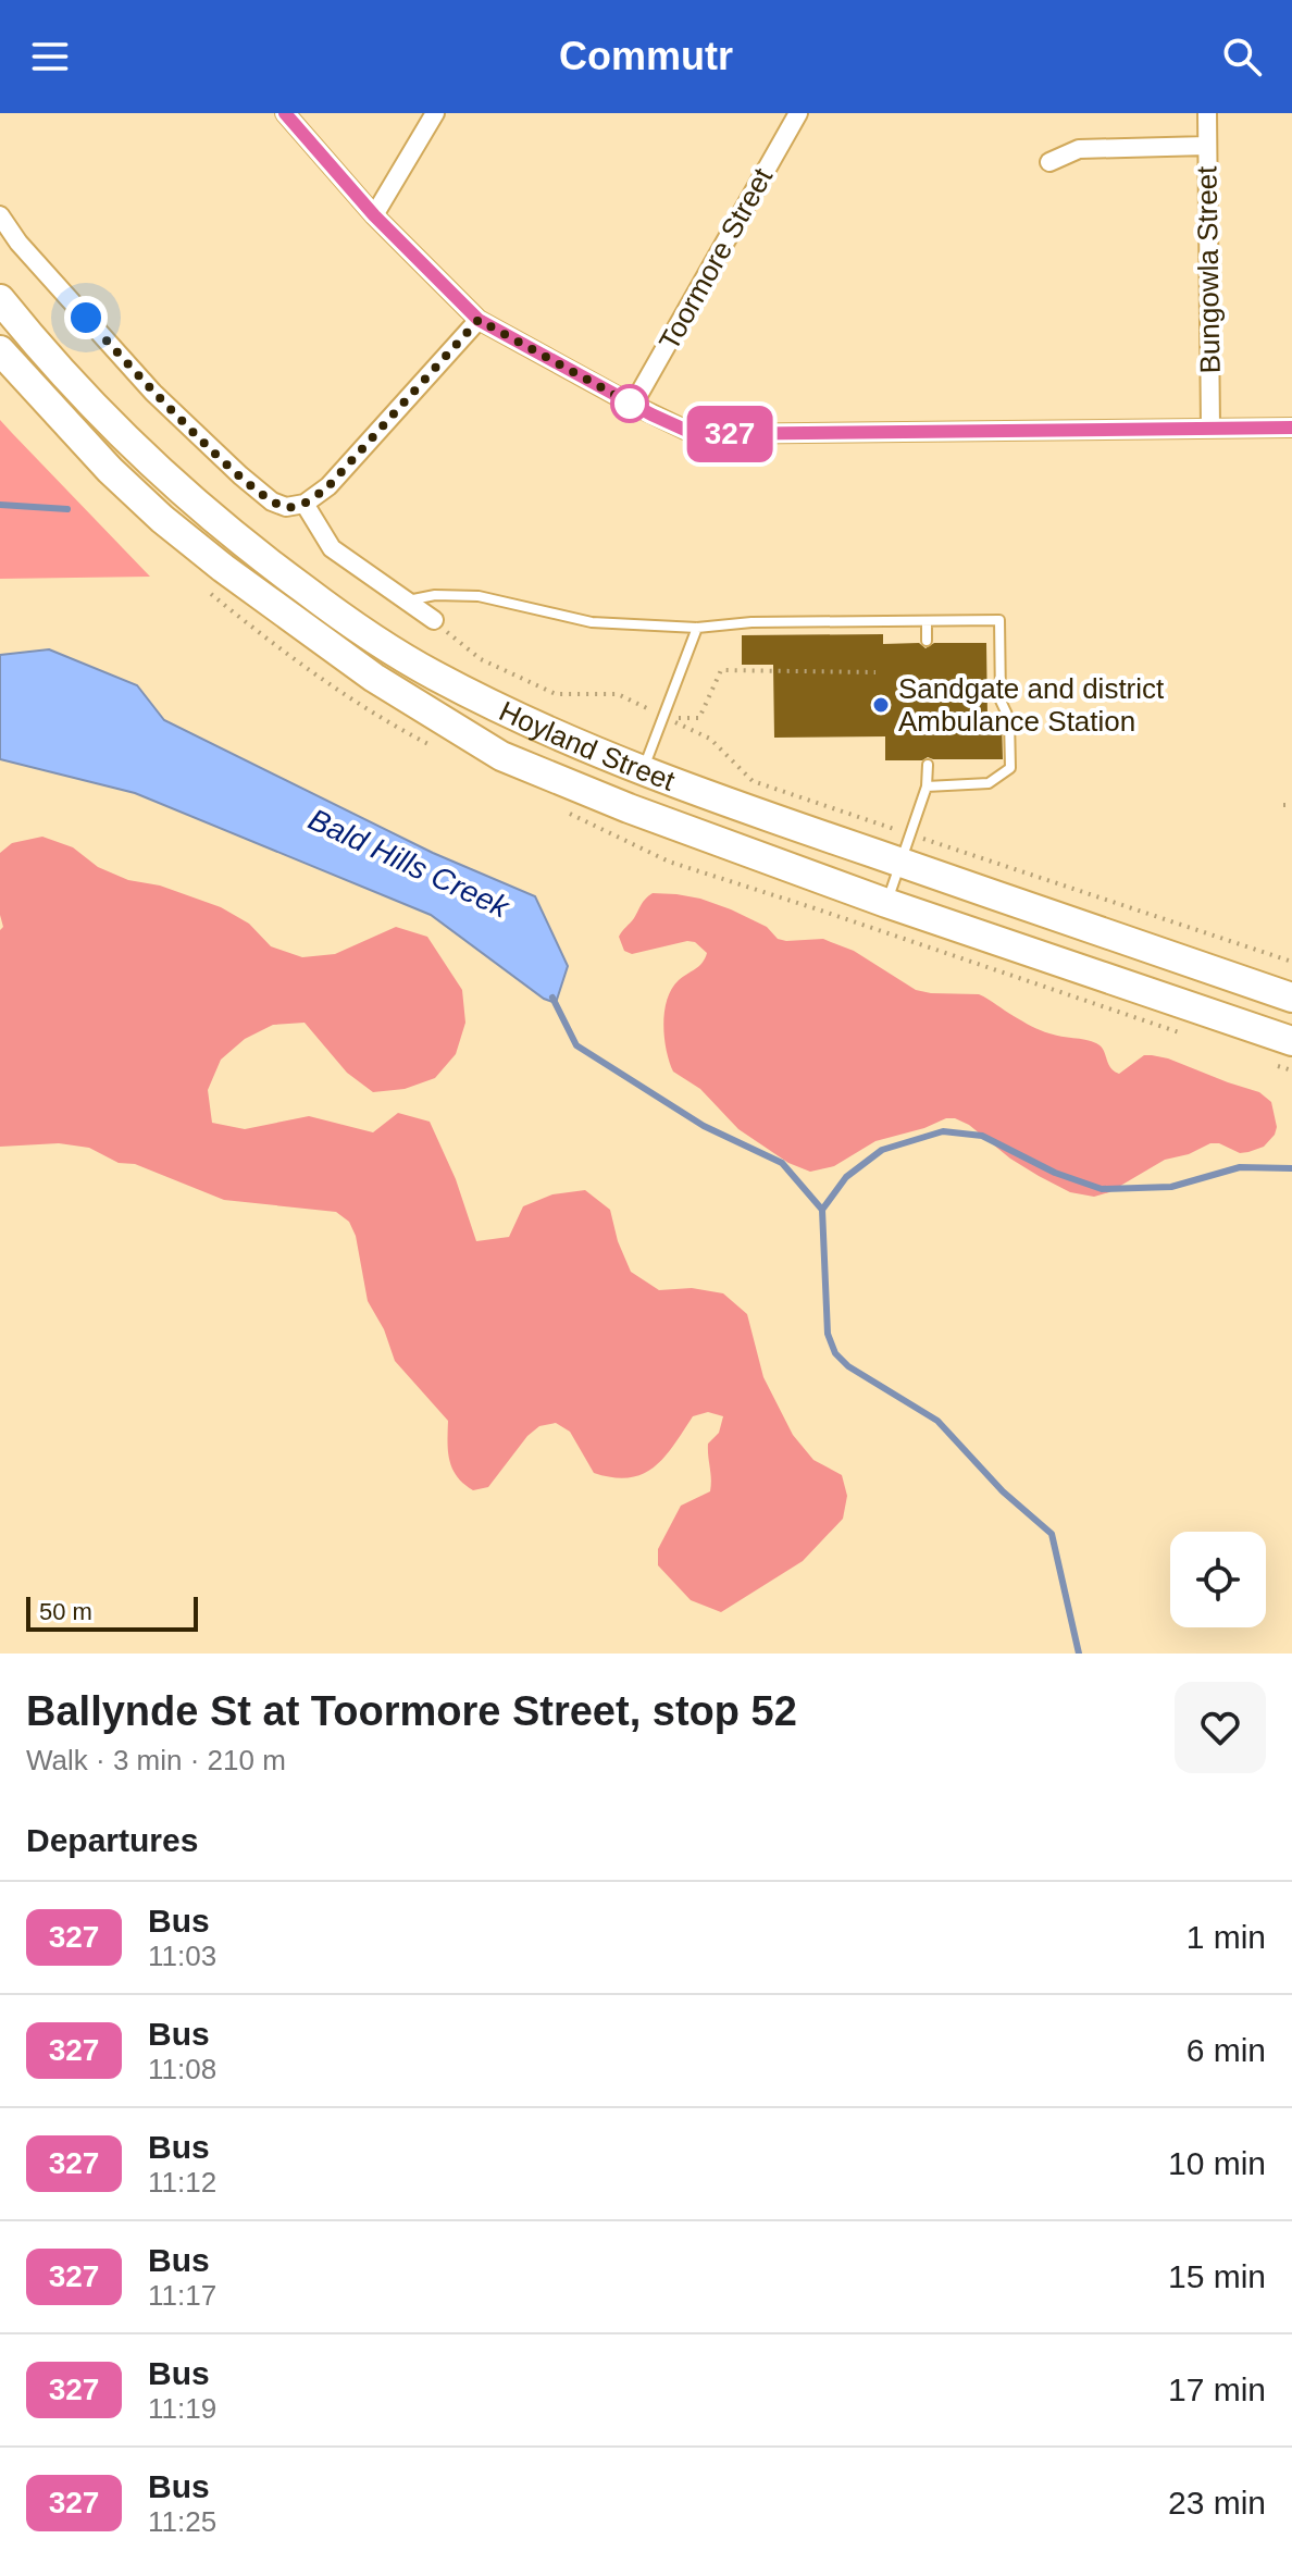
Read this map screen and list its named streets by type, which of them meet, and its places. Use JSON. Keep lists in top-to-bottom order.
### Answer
{
  "streets": {
    "main road": ["Hoyland Street"],
    "street": ["Toormore Street", "Bungowla Street"]
  },
  "water": ["Bald Hills Creek"],
  "places": ["Sandgate and district Ambulance Station"],
  "lines": ["bus line 327"],
  "scale_bar": "50 m",
  "page": {
    "header": "Commutr",
    "on_map": "327",
    "scale": "50 m",
    "heading": [
      ["Ballynde St at Toormore Street, stop 52", "Walk · 3 min · 210 m"],
      "Departures"
    ],
    "list": [
      {
        "mark": "327",
        "name": "Bus",
        "note": "11:03",
        "value": "1 min"
      },
      {
        "mark": "327",
        "name": "Bus",
        "note": "11:08",
        "value": "6 min"
      },
      {
        "mark": "327",
        "name": "Bus",
        "note": "11:12",
        "value": "10 min"
      },
      {
        "mark": "327",
        "name": "Bus",
        "note": "11:17",
        "value": "15 min"
      },
      {
        "mark": "327",
        "name": "Bus",
        "note": "11:19",
        "value": "17 min"
      },
      {
        "mark": "327",
        "name": "Bus",
        "note": "11:25",
        "value": "23 min"
      }
    ]
  }
}
